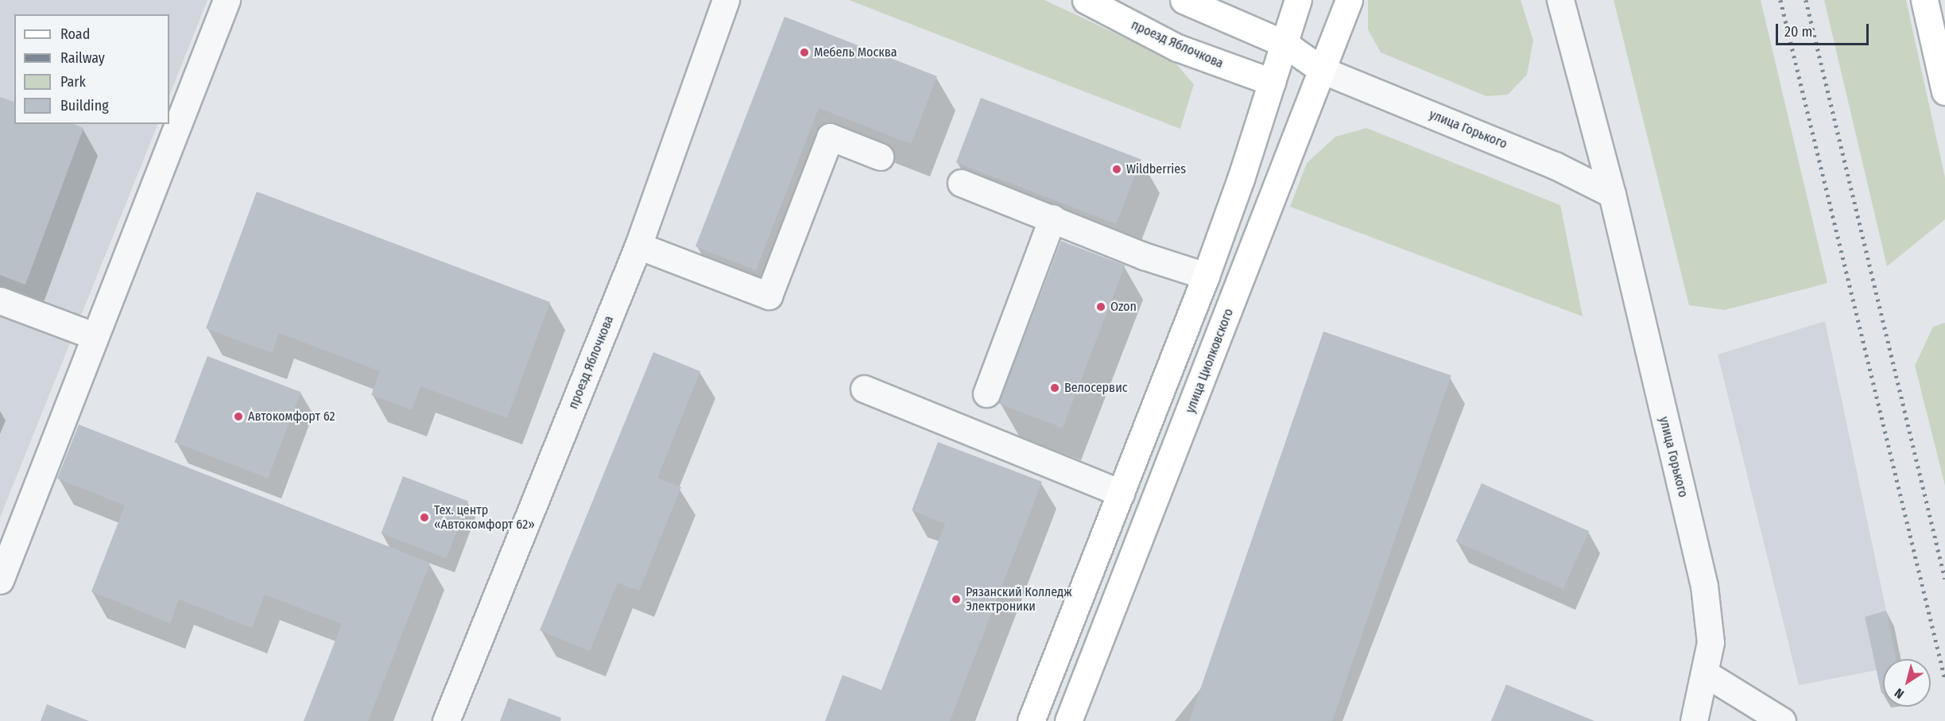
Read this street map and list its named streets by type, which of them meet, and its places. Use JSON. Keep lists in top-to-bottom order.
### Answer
{
  "streets": {
    "main road": ["проезд Яблочкова", "улица Циолковского"],
    "street": ["улица Горького"]
  },
  "crossings": [
    ["улица Горького", "улица Циолковского"]
  ],
  "places": [
    "Мебель Москва",
    "Wildberries",
    "Ozon",
    "Велосервис",
    "Автокомфорт 62",
    "Тех. центр «Автокомфорт 62»",
    "Рязанский Колледж Электроники"
  ],
  "legend": [
    "Road",
    "Railway",
    "Park",
    "Building"
  ],
  "scale_bar": "20 m",
  "north": "bottom left"
}
